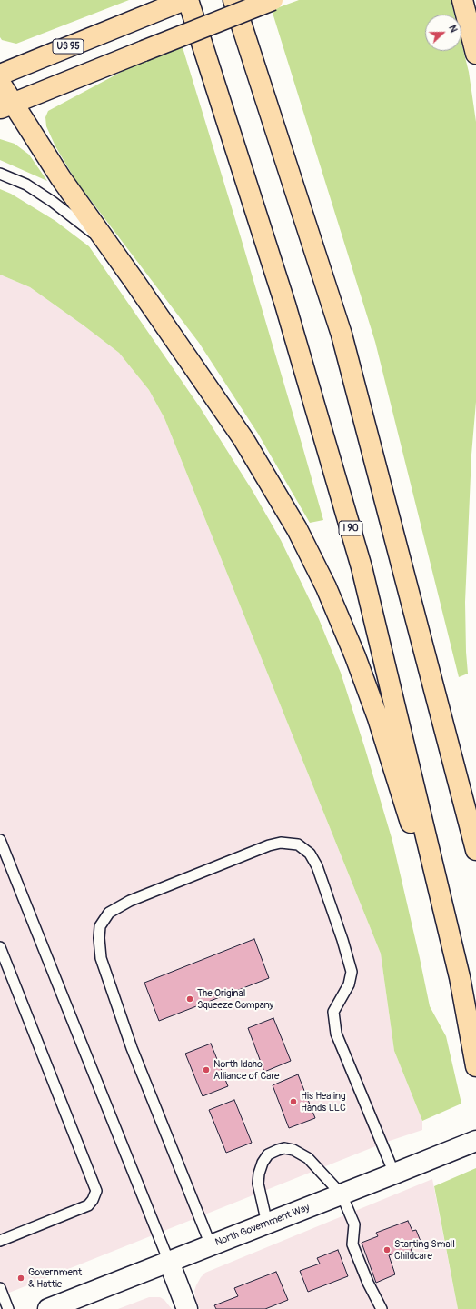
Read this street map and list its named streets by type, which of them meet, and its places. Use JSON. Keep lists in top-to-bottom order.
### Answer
{
  "streets": {
    "highway": ["US 95", "I 90"],
    "main road": ["North Government Way"]
  },
  "places": [
    "The Original Squeeze Company",
    "North Idaho Alliance of Care",
    "His Healing Hands LLC",
    "Starting Small Childcare",
    "Government & Hattie"
  ],
  "north": "right"
}
